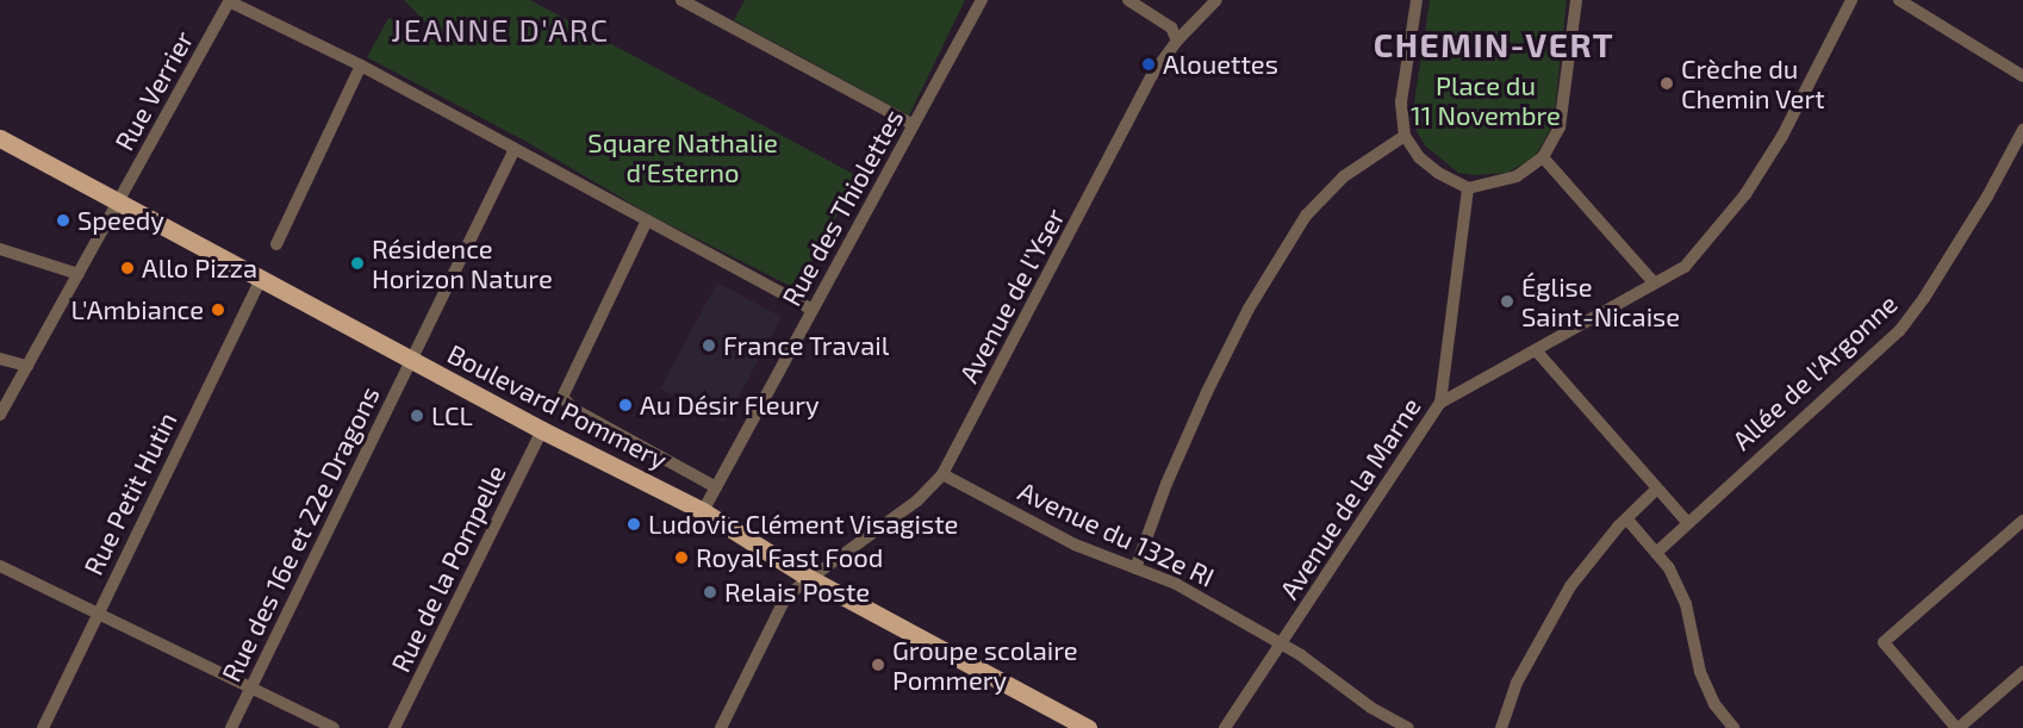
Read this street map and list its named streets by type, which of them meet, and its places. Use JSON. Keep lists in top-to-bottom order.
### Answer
{
  "streets": {
    "main road": ["Boulevard Pommery"],
    "street": [
      "Rue Verrier",
      "Rue des Thiolettes",
      "Avenue de l'Yser",
      "Allée de l'Argonne",
      "Rue Petit Hutin",
      "Avenue de la Marne",
      "Rue des 16e et 22e Dragons",
      "Avenue du 132e RI",
      "Rue de la Pompelle"
    ]
  },
  "crossings": [
    ["Rue Verrier", "Boulevard Pommery"],
    ["Rue des Thiolettes", "Boulevard Pommery"],
    ["Avenue de l'Yser", "Boulevard Pommery"],
    ["Avenue de l'Yser", "Avenue du 132e RI"],
    ["Boulevard Pommery", "Rue Petit Hutin"],
    ["Boulevard Pommery", "Rue des 16e et 22e Dragons"],
    ["Boulevard Pommery", "Rue de la Pompelle"],
    ["Avenue de la Marne", "Avenue du 132e RI"]
  ],
  "districts": ["JEANNE D'ARC", "CHEMIN-VERT"],
  "parks": ["Place du 11 Novembre", "Square Nathalie d'Esterno"],
  "places": [
    "Alouettes",
    "Crèche du Chemin Vert",
    "Speedy",
    "Résidence Horizon Nature",
    "Allo Pizza",
    "Église Saint-Nicaise",
    "L'Ambiance",
    "France Travail",
    "Au Désir Fleury",
    "LCL",
    "Ludovic Clément Visagiste",
    "Royal Fast Food",
    "Relais Poste",
    "Groupe scolaire Pommery"
  ]
}
